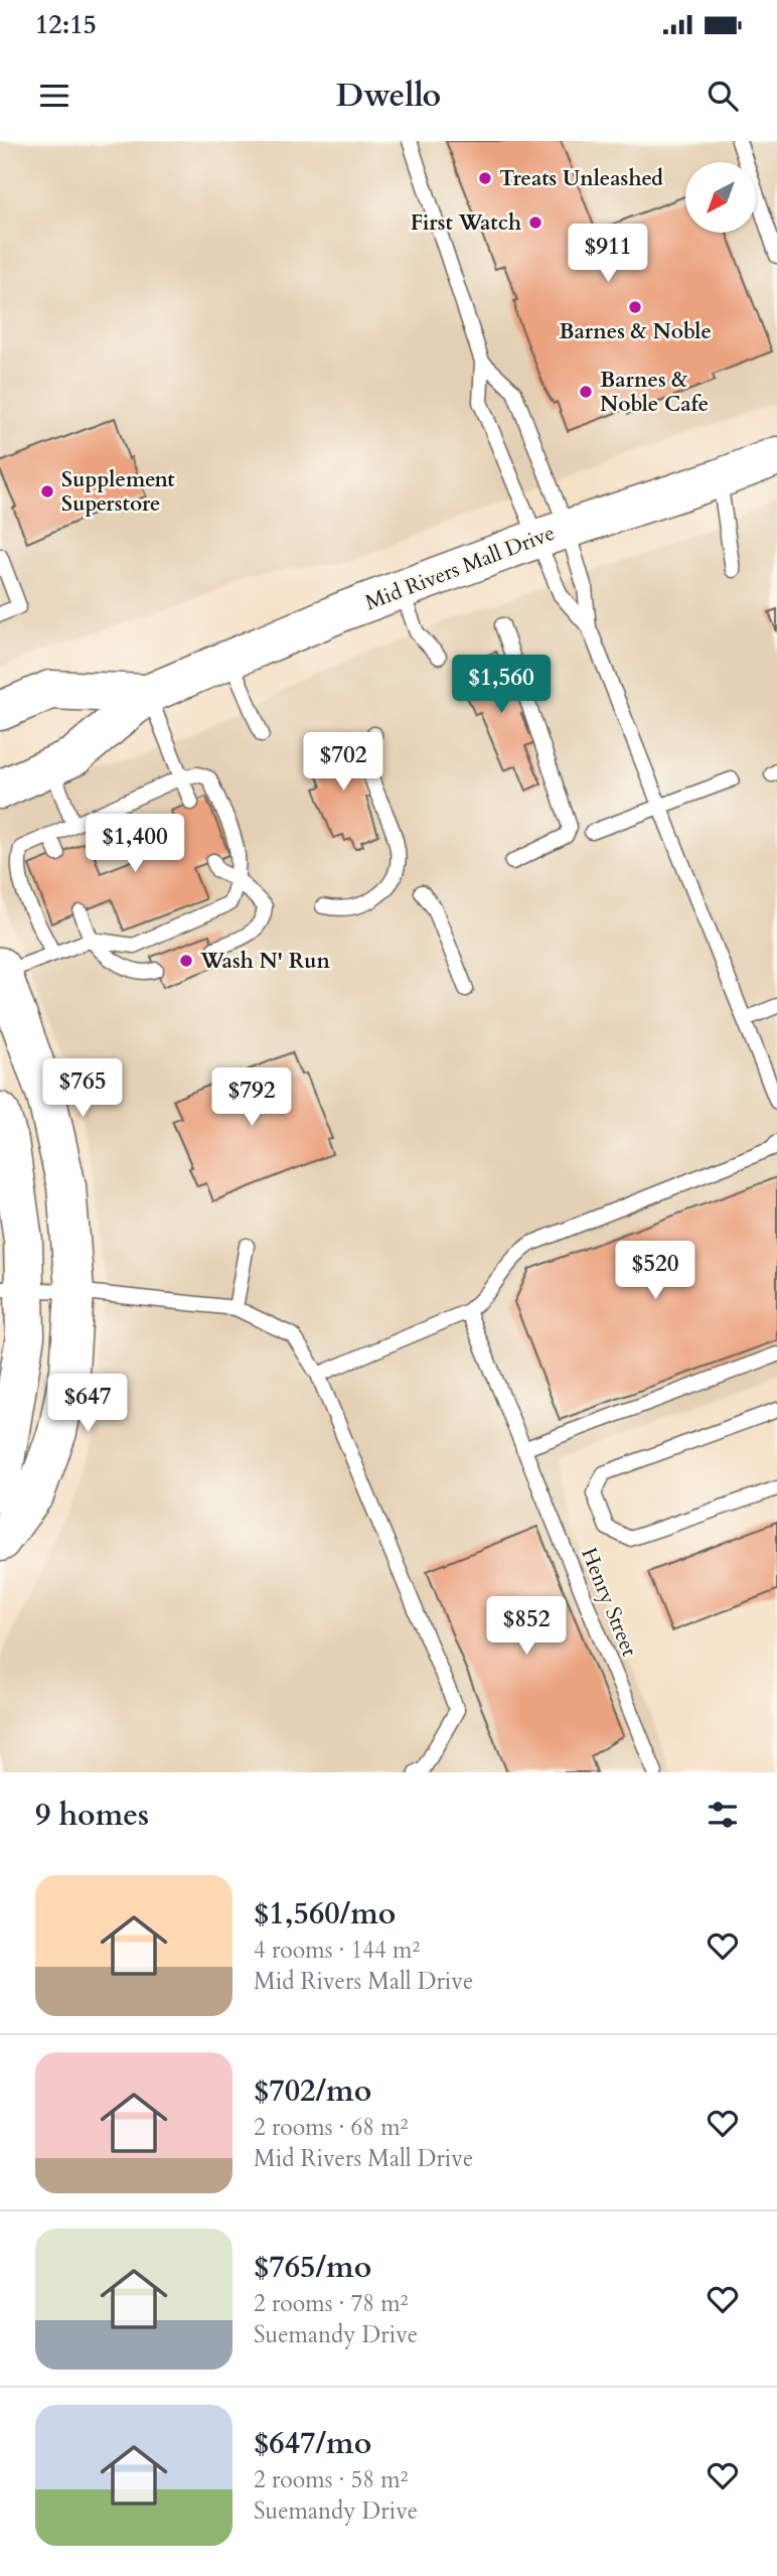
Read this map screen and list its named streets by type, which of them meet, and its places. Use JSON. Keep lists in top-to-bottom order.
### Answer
{
  "streets": {
    "main road": ["Mid Rivers Mall Drive"],
    "lane": ["Henry Street"]
  },
  "places": [
    "Treats Unleashed",
    "First Watch",
    "Barnes & Noble",
    "Barnes & Noble Cafe",
    "Supplement Superstore",
    "Wash N' Run"
  ],
  "north": "bottom left",
  "page": {
    "status": "12:15",
    "header": "Dwello",
    "price": [
      "$911",
      "$1,560",
      "$702",
      "$1,400",
      "$765",
      "$792",
      "$520",
      "$647",
      "$852"
    ],
    "heading": "9 homes",
    "list": [
      {
        "name": "$1,560/mo",
        "note": "4 rooms · 144 m² · Mid Rivers Mall Drive"
      },
      {
        "name": "$702/mo",
        "note": "2 rooms · 68 m² · Mid Rivers Mall Drive"
      },
      {
        "name": "$765/mo",
        "note": "2 rooms · 78 m² · Suemandy Drive"
      },
      {
        "name": "$647/mo",
        "note": "2 rooms · 58 m² · Suemandy Drive"
      }
    ]
  }
}
